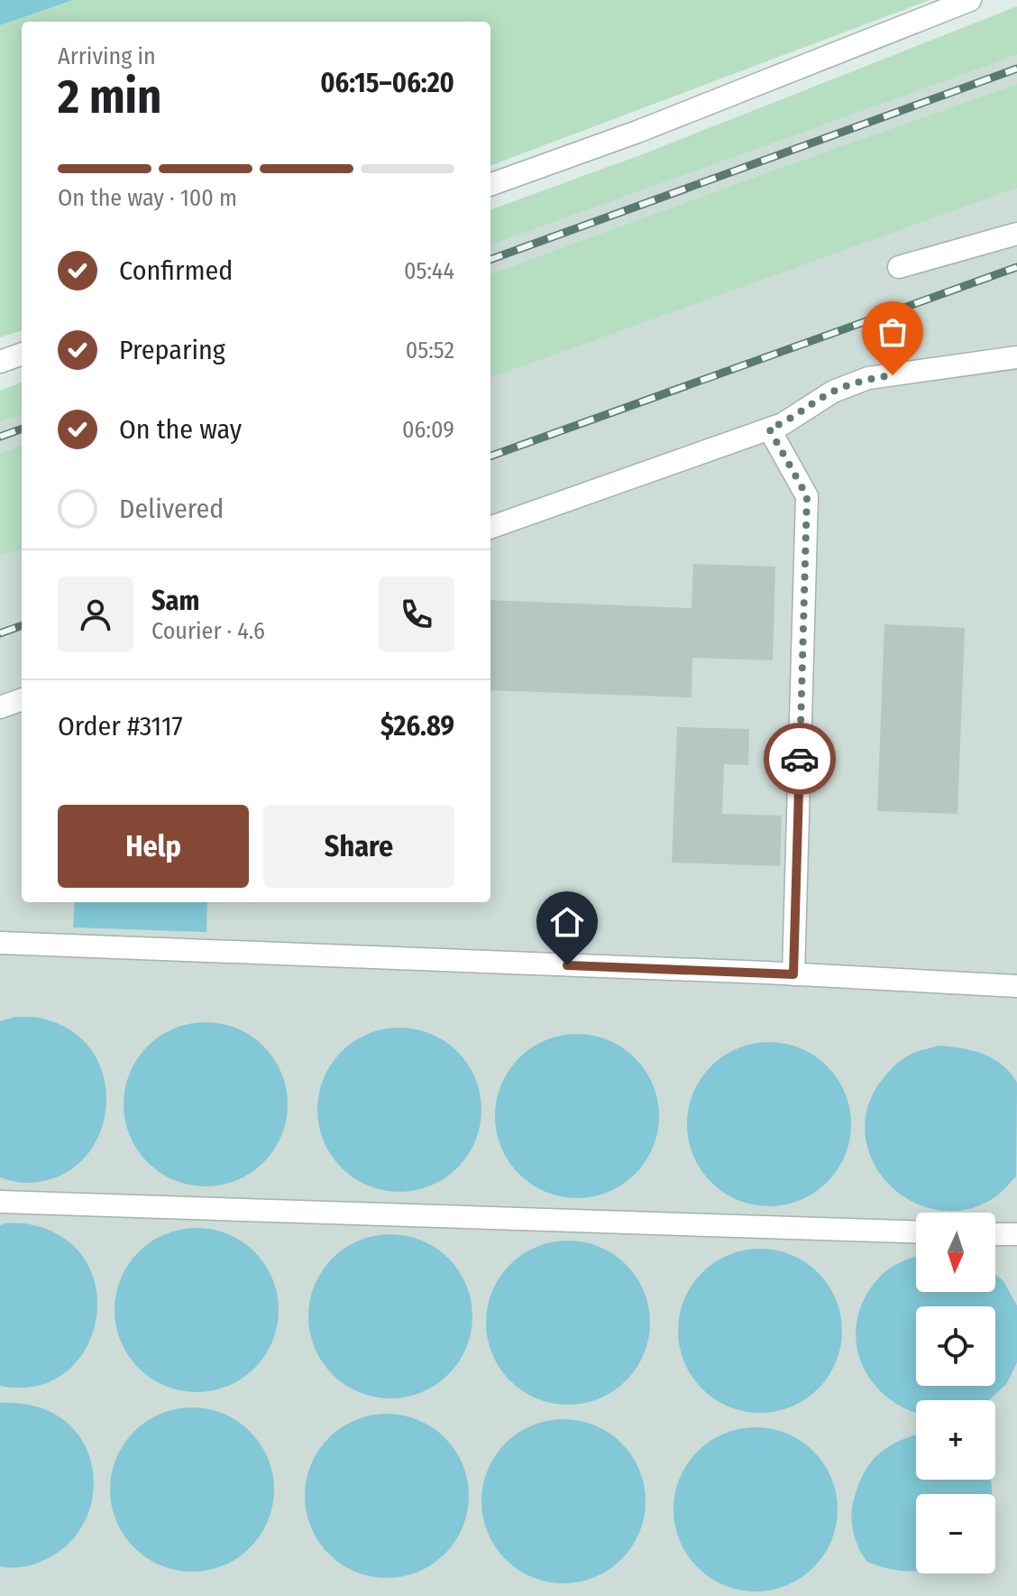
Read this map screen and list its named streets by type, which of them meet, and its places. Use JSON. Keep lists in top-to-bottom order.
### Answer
{
  "north": "bottom",
  "page": {
    "heading": ["2 min", "Arriving in", "06:15–06:20"],
    "panel": [
      "Sam",
      "Courier · 4.6",
      "Order #3117",
      "$26.89"
    ],
    "bar": "On the way · 100 m",
    "list": [
      ["Confirmed", "05:44"],
      ["Preparing", "05:52"],
      ["On the way", "06:09"],
      "Delivered"
    ],
    "buttons": ["Help", "Share"],
    "map_buttons": ["+", "−"]
  }
}
